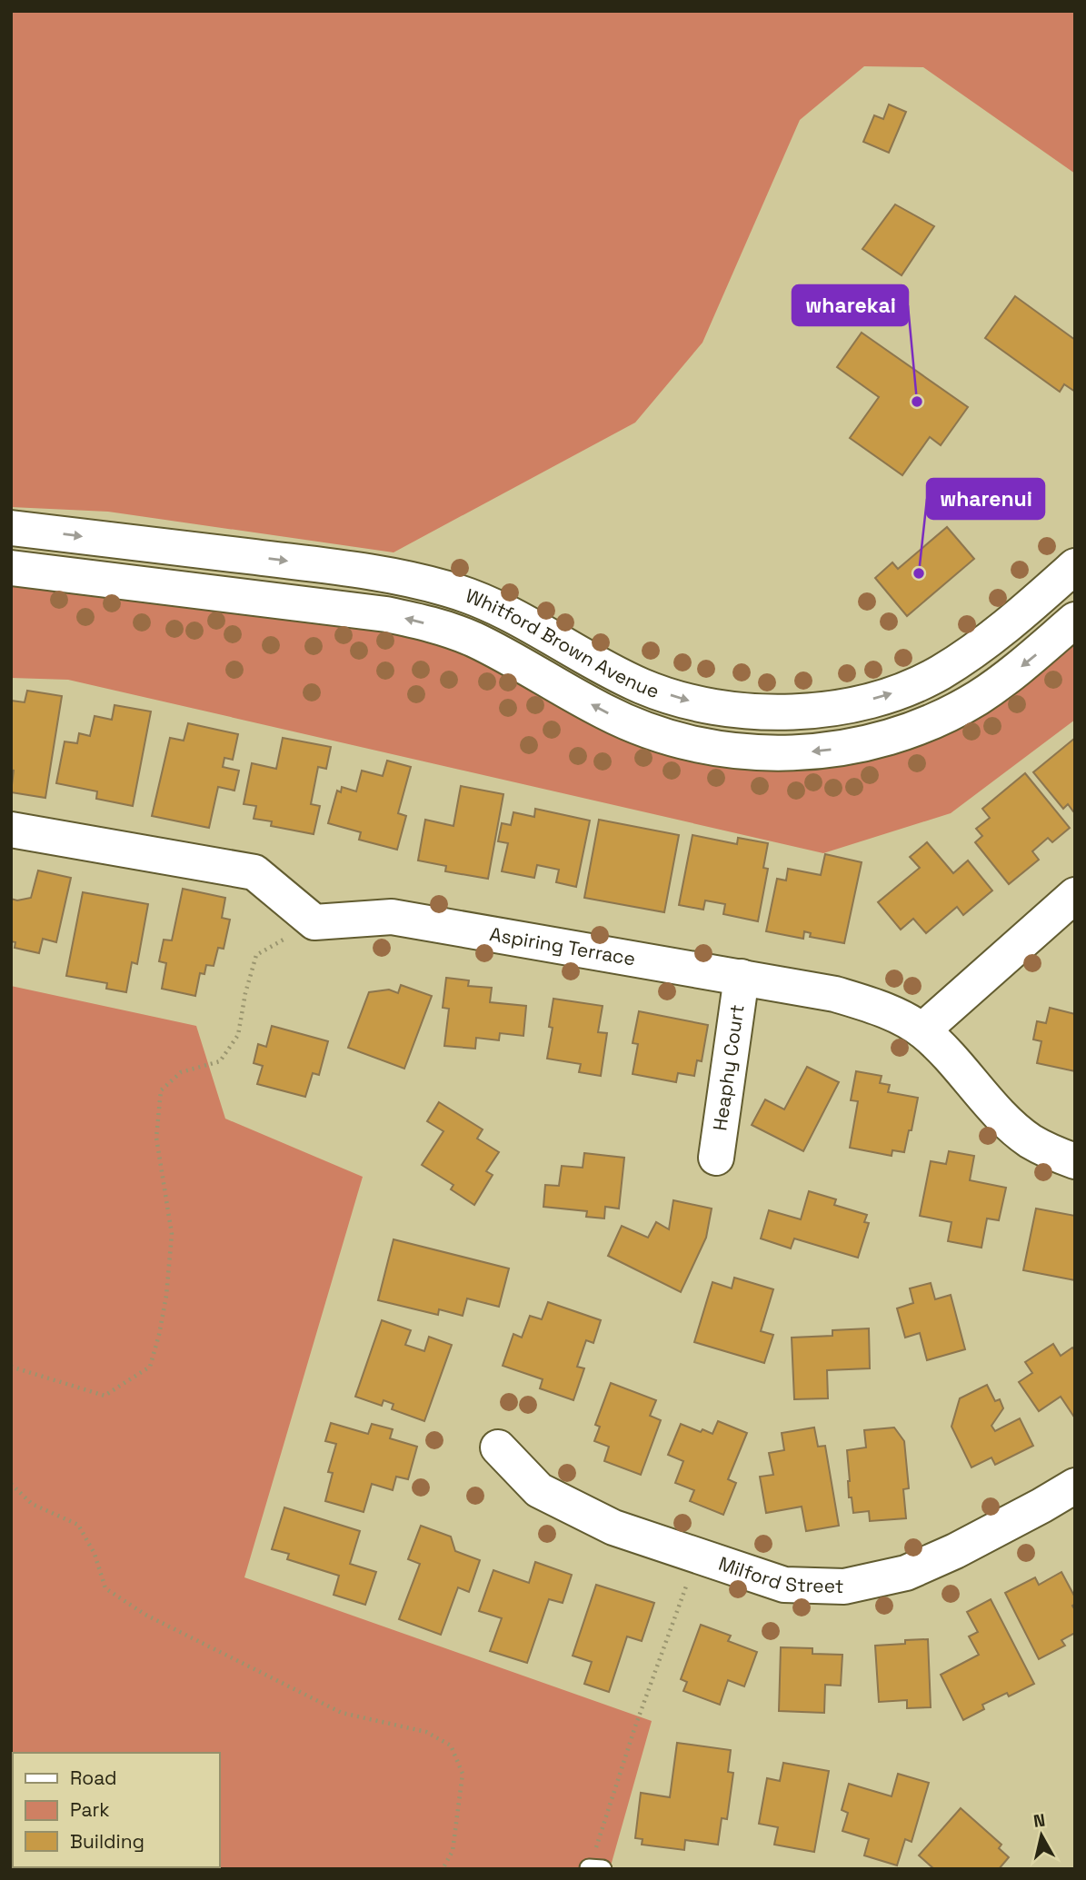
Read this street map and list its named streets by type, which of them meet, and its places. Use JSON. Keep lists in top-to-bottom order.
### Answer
{
  "streets": {
    "main road": [
      "Whitford Brown Avenue",
      "Aspiring Terrace",
      "Heaphy Court",
      "Milford Street"
    ]
  },
  "crossings": [
    ["Aspiring Terrace", "Heaphy Court"]
  ],
  "places": ["wharekai", "wharenui"],
  "legend": ["Road", "Park", "Building"],
  "north": "top"
}
